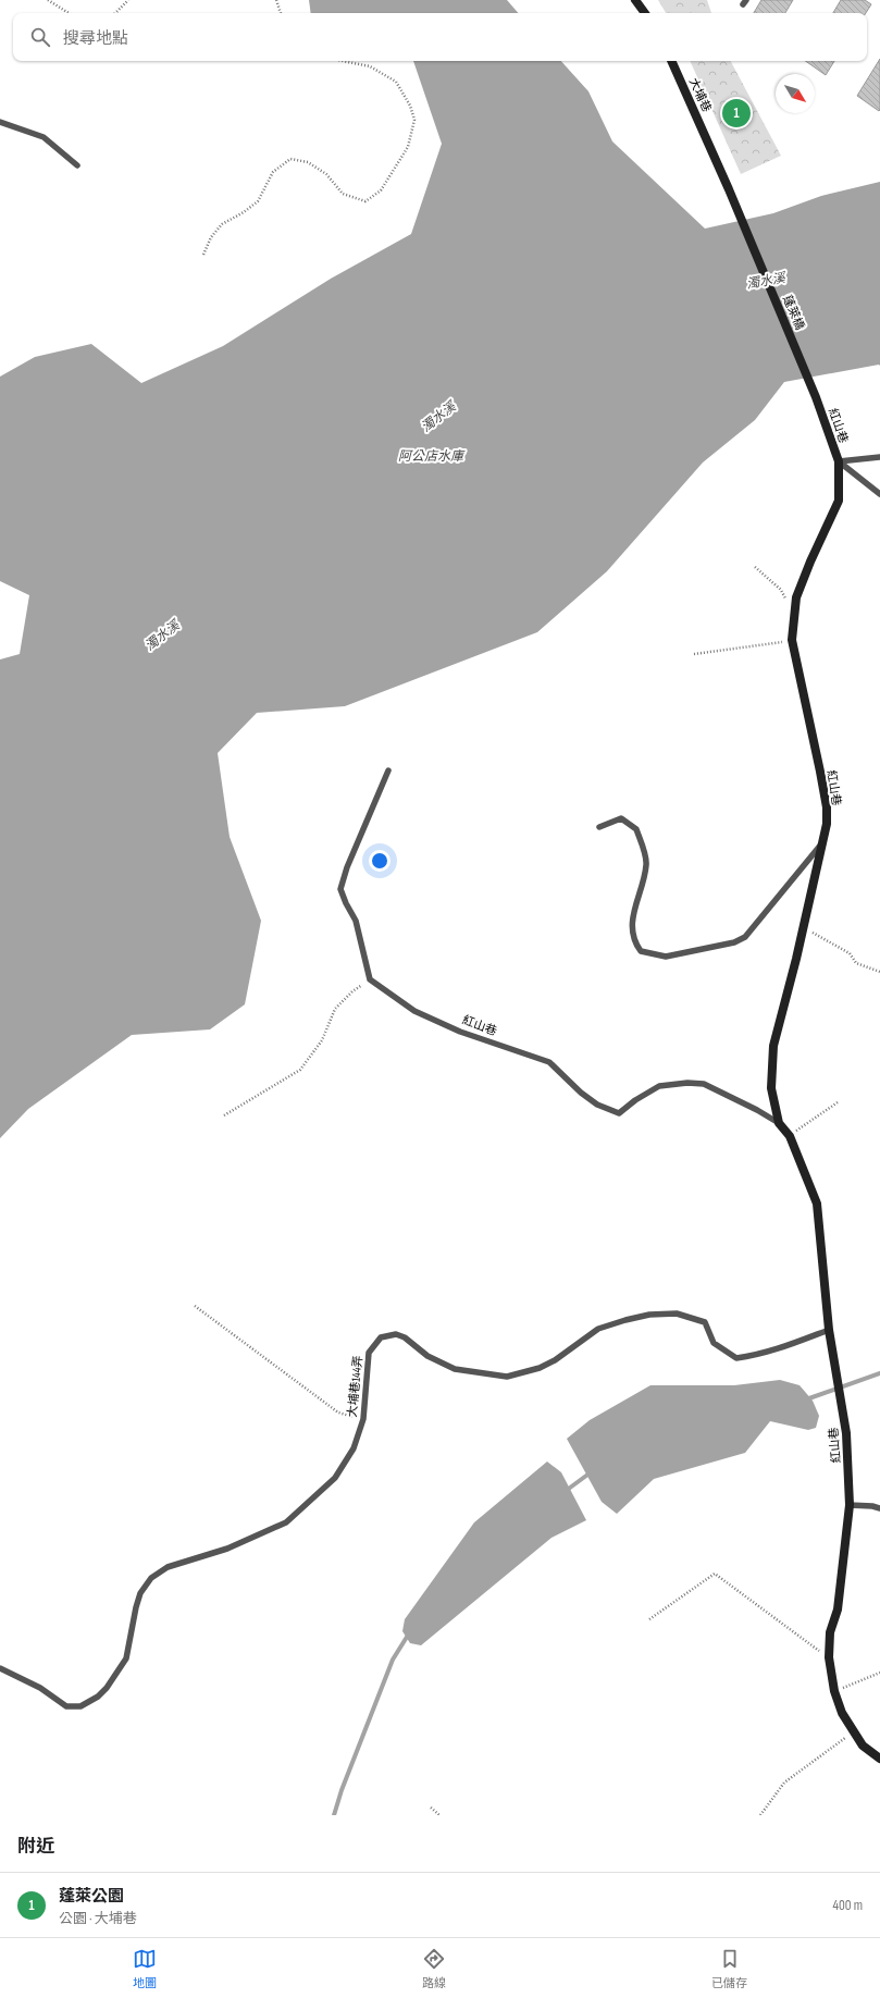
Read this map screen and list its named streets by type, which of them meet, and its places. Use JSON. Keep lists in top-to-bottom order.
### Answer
{
  "streets": {
    "street": ["大埔巷", "蓬萊橋", "紅山巷"],
    "lane": ["大埔巷144弄"]
  },
  "crossings": [
    ["大埔巷", "蓬萊橋"],
    ["蓬萊橋", "紅山巷"],
    ["紅山巷", "大埔巷144弄"]
  ],
  "water": ["濁水溪", "阿公店水庫"],
  "north": "bottom right",
  "page": {
    "search": "搜尋地點",
    "pins": "1",
    "heading": "附近",
    "list": [
      {
        "mark": "1",
        "name": "蓬萊公園",
        "note": "公園 · 大埔巷",
        "value": "400 m"
      }
    ],
    "nav": ["地圖", "路線", "已儲存"]
  }
}
